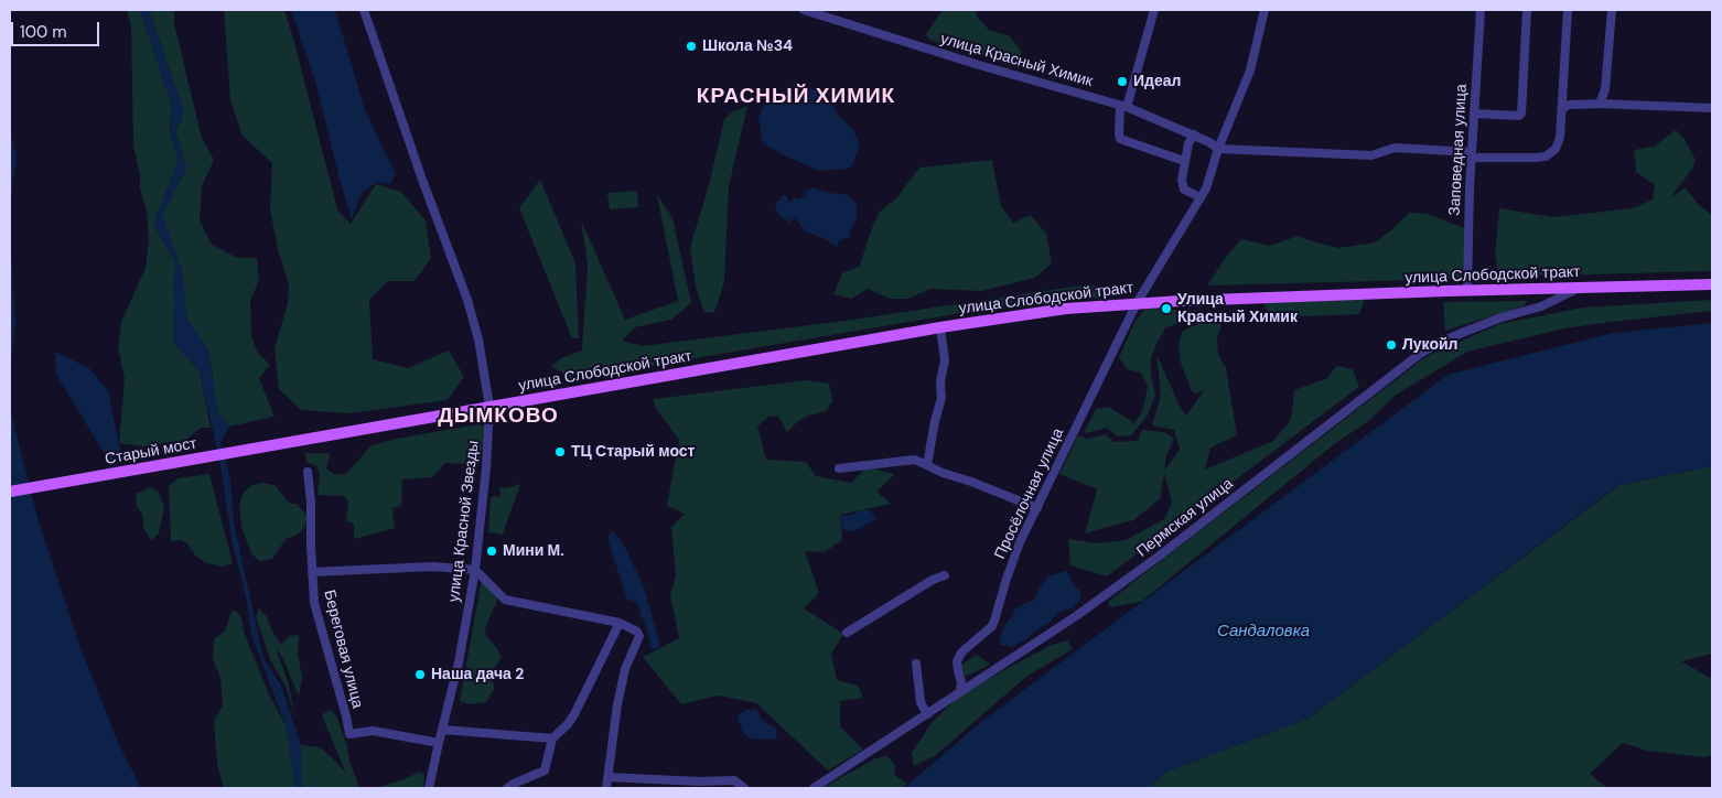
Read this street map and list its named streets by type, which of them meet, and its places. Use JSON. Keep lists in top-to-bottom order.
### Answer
{
  "streets": {
    "main road": ["улица Слободской тракт", "Старый мост"],
    "street": [
      "улица Красный Химик",
      "Заповедная улица",
      "Просёлочная улица",
      "Пермская улица",
      "улица Красной Звезды",
      "Береговая улица"
    ]
  },
  "crossings": [
    ["улица Красный Химик", "Просёлочная улица"],
    ["Заповедная улица", "улица Слободской тракт"],
    ["улица Слободской тракт", "Старый мост"],
    ["улица Слободской тракт", "Просёлочная улица"],
    ["улица Слободской тракт", "Пермская улица"],
    ["улица Слободской тракт", "улица Красной Звезды"],
    ["Просёлочная улица", "Пермская улица"],
    ["улица Красной Звезды", "Береговая улица"]
  ],
  "districts": ["КРАСНЫЙ ХИМИК", "ДЫМКОВО"],
  "water": ["Сандаловка"],
  "places": [
    "Школа №34",
    "Идеал",
    "Улица Красный Химик",
    "Лукойл",
    "ТЦ Старый мост",
    "Мини М.",
    "Наша дача 2"
  ],
  "scale_bar": "100 m"
}
